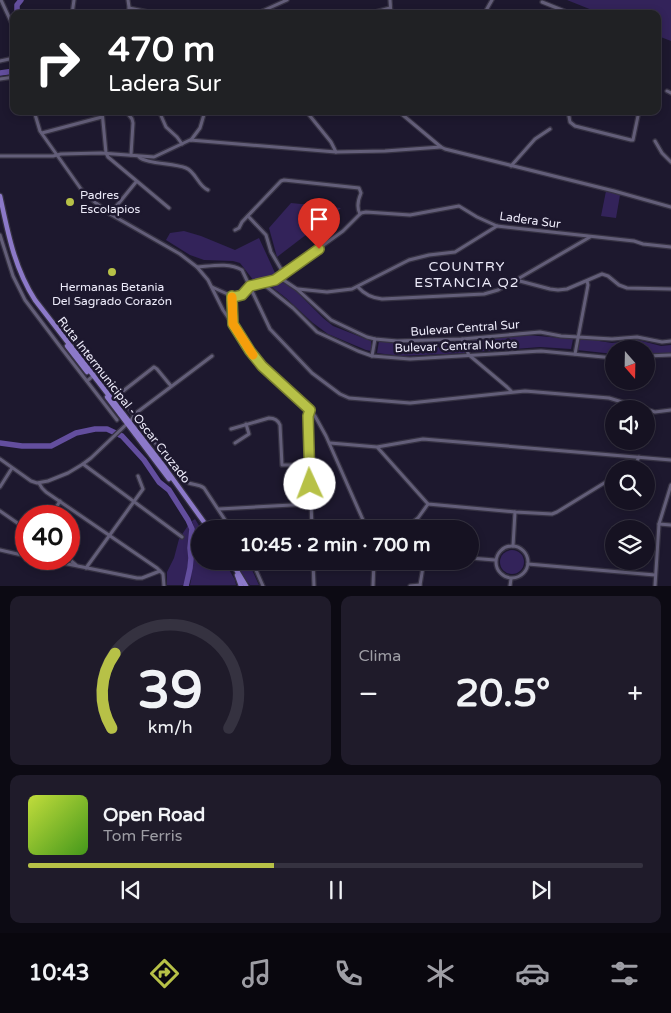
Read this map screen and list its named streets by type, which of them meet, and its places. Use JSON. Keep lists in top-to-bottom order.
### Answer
{
  "streets": {
    "main road": ["Ruta Intermunicipal - Oscar Cruzado"],
    "street": ["Ladera Sur", "Bulevar Central Sur", "Bulevar Central Norte"]
  },
  "districts": ["COUNTRY ESTANCIA Q2"],
  "places": ["Padres Escolapios", "Hermanas Betania Del Sagrado Corazón"],
  "north": "bottom",
  "page": {
    "turn": ["470 m", "Ladera Sur"],
    "limit": "40",
    "trip": "10:45 · 2 min · 700 m",
    "tile": "Clima",
    "heat": ["−", "20.5°", "+"],
    "song": ["Open Road", "Tom Ferris"],
    "tabs": "10:43",
    "gauge": ["39", "km/h"]
  }
}
